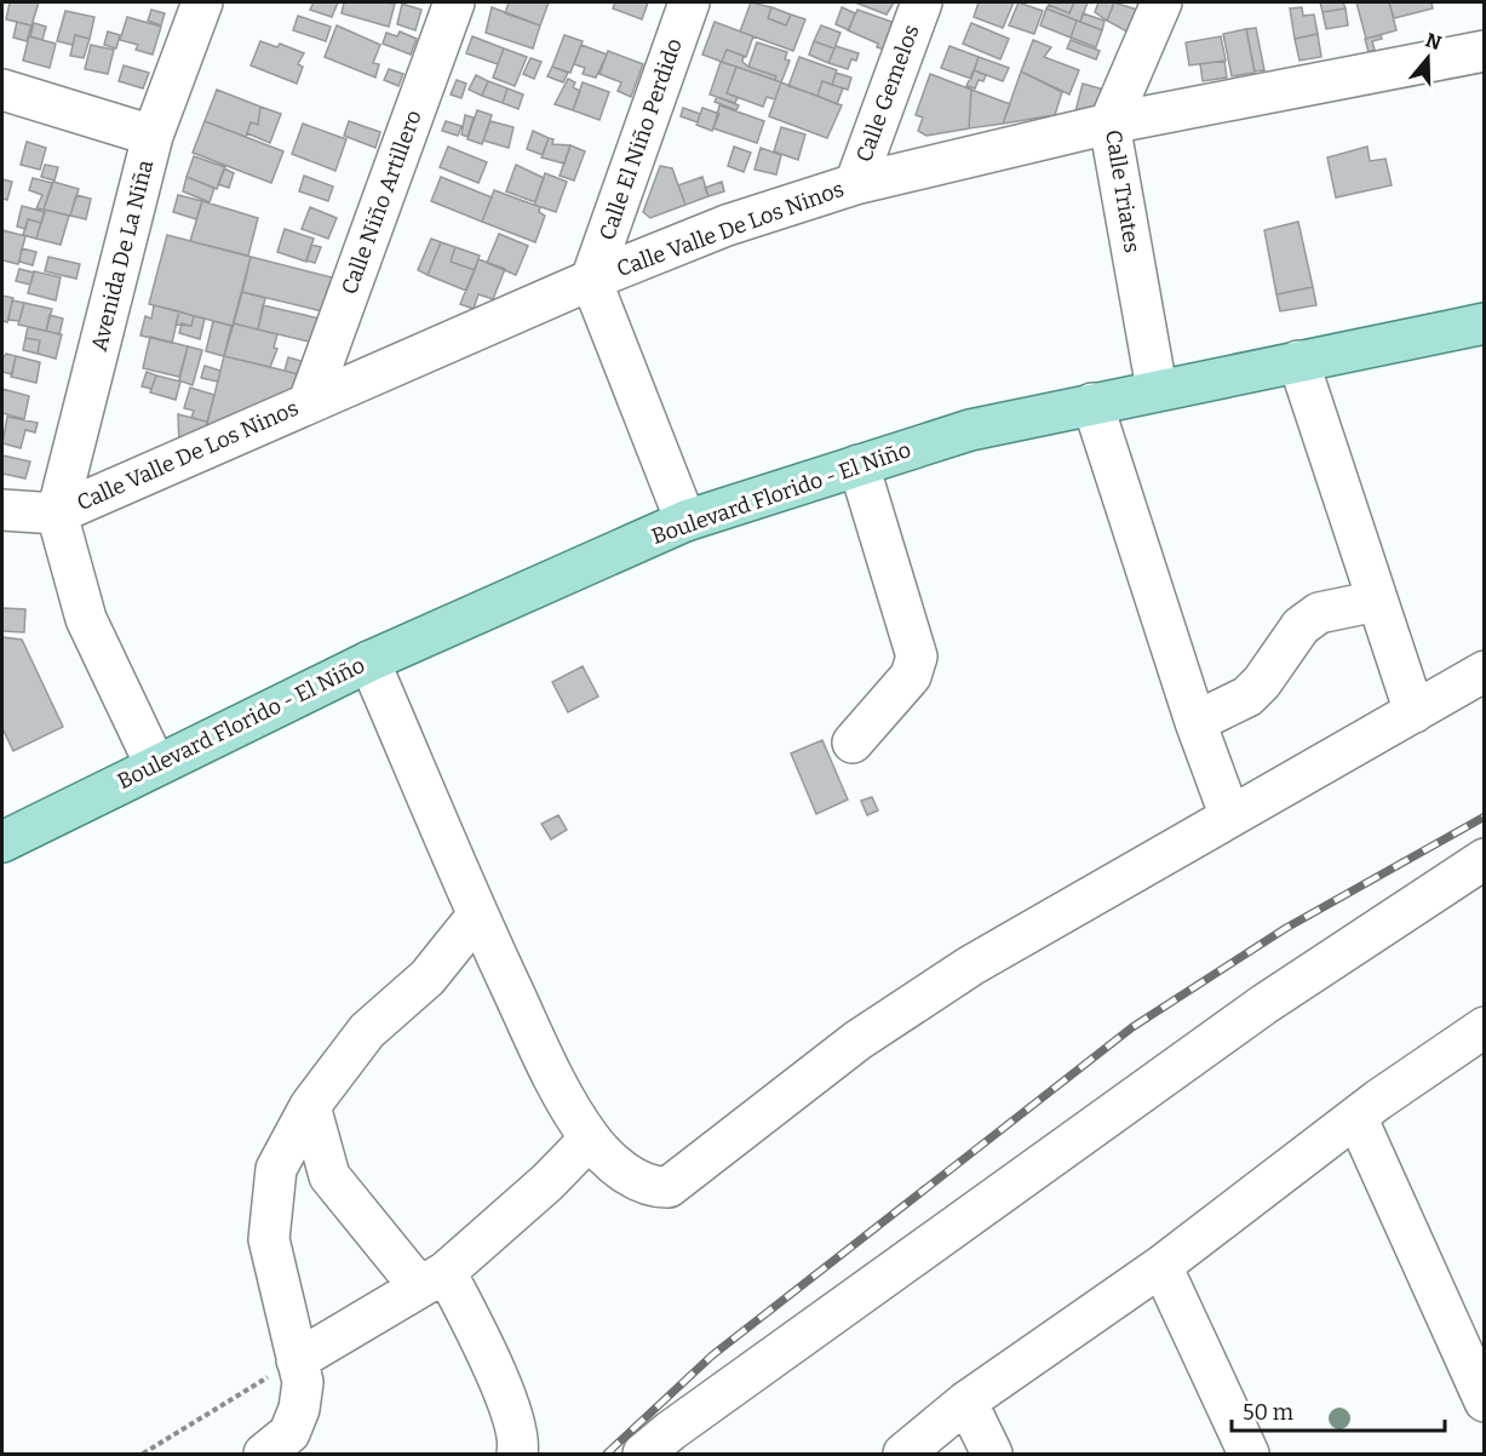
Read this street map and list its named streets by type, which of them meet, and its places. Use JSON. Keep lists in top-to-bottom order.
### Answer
{
  "streets": {
    "main road": ["Boulevard Florido - El Niño"],
    "street": [
      "Calle Gemelos",
      "Calle El Niño Perdido",
      "Calle Triates",
      "Calle Niño Artillero",
      "Calle Valle De Los Ninos",
      "Avenida De La Niña"
    ]
  },
  "crossings": [
    ["Calle Gemelos", "Calle Valle De Los Ninos"],
    ["Calle El Niño Perdido", "Calle Valle De Los Ninos"],
    ["Calle Triates", "Calle Valle De Los Ninos"],
    ["Calle Triates", "Boulevard Florido - El Niño"],
    ["Calle Niño Artillero", "Calle Valle De Los Ninos"],
    ["Calle Valle De Los Ninos", "Avenida De La Niña"]
  ],
  "scale_bar": "50 m",
  "north": "top"
}
